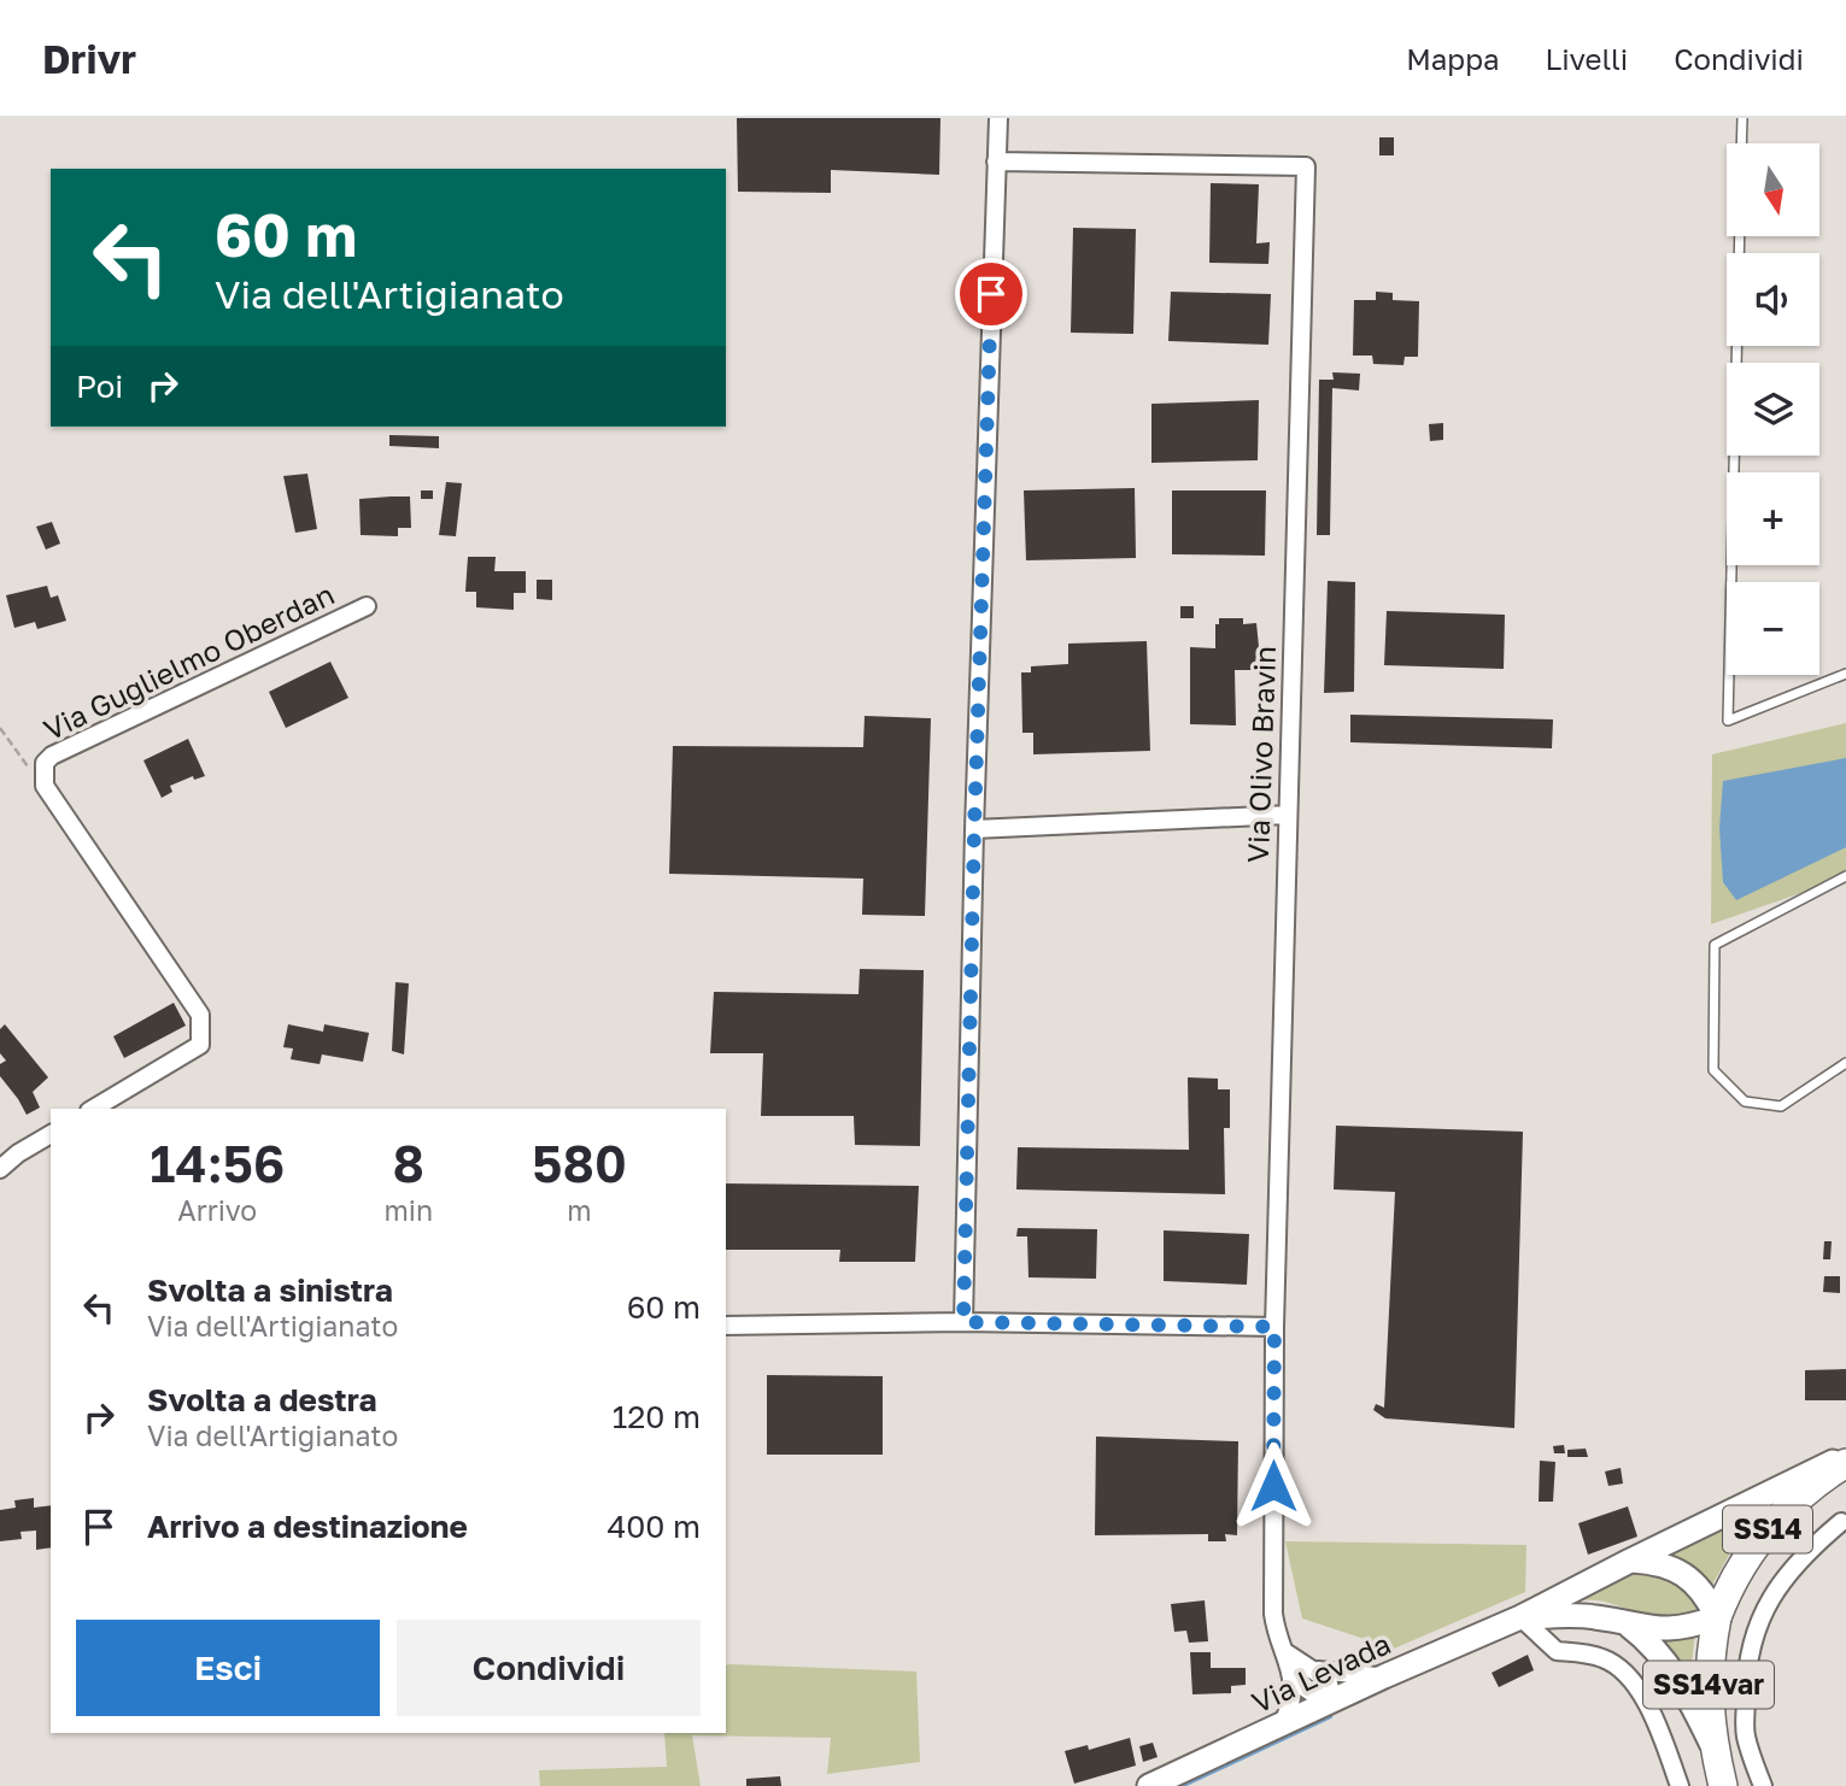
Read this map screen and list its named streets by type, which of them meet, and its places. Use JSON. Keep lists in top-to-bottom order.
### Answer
{
  "streets": {
    "main road": ["SS14", "Via Levada", "SS14var"],
    "street": ["Via Guglielmo Oberdan", "Via Olivo Bravin"]
  },
  "crossings": [
    ["SS14", "Via Levada"],
    ["SS14", "SS14var"],
    ["Via Levada", "SS14var"]
  ],
  "north": "bottom",
  "page": {
    "header": "Drivr",
    "nav": ["Mappa", "Livelli", "Condividi"],
    "map_buttons": ["+", "−"],
    "turn": ["60 m", "Via dell'Artigianato"],
    "then": "Poi",
    "eta": [
      "14:56",
      "Arrivo",
      "8",
      "min",
      "580",
      "m"
    ],
    "list": [
      {
        "name": "Svolta a sinistra",
        "note": "Via dell'Artigianato",
        "value": "60 m"
      },
      {
        "name": "Svolta a destra",
        "note": "Via dell'Artigianato",
        "value": "120 m"
      },
      {
        "name": "Arrivo a destinazione",
        "value": "400 m"
      }
    ],
    "buttons": ["Esci", "Condividi"]
  }
}
